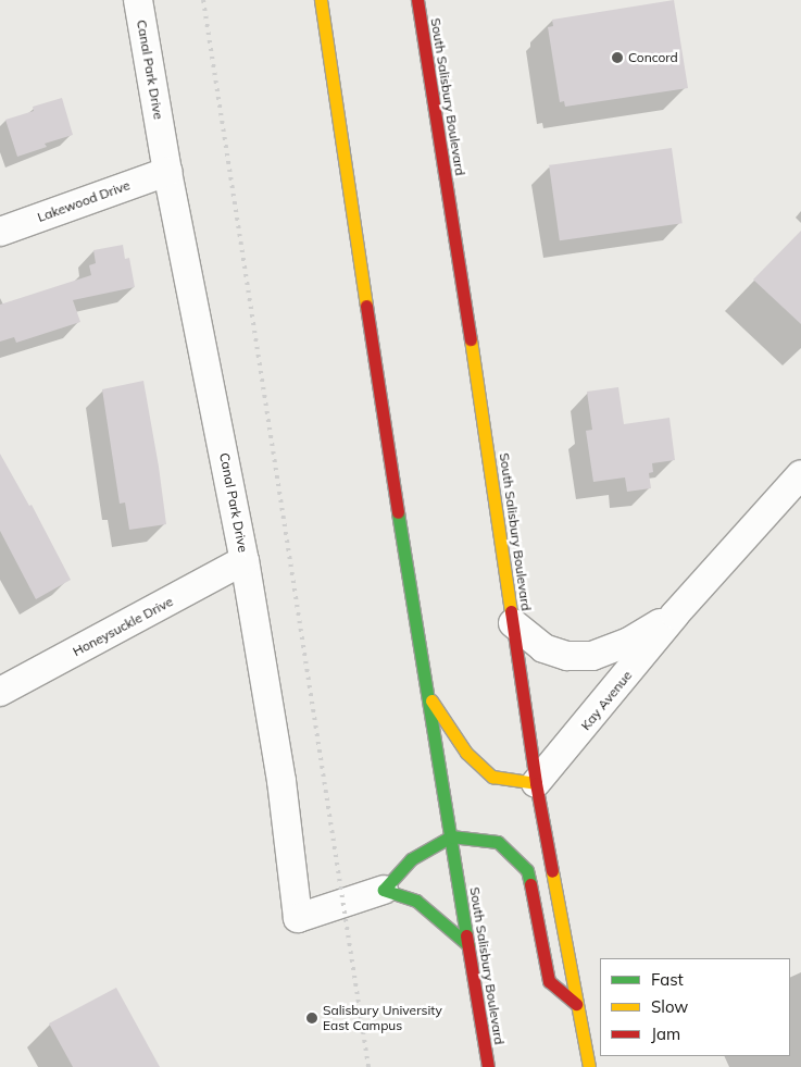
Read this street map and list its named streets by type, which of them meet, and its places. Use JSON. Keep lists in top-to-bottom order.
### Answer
{
  "streets": {
    "main road": ["South Salisbury Boulevard"],
    "street": [
      "Canal Park Drive",
      "Lakewood Drive",
      "Honeysuckle Drive",
      "Kay Avenue"
    ]
  },
  "crossings": [
    ["Canal Park Drive", "Lakewood Drive"],
    ["Canal Park Drive", "Honeysuckle Drive"],
    ["South Salisbury Boulevard", "Kay Avenue"]
  ],
  "places": ["Concord", "Salisbury University East Campus"],
  "legend": ["Fast", "Slow", "Jam"]
}
